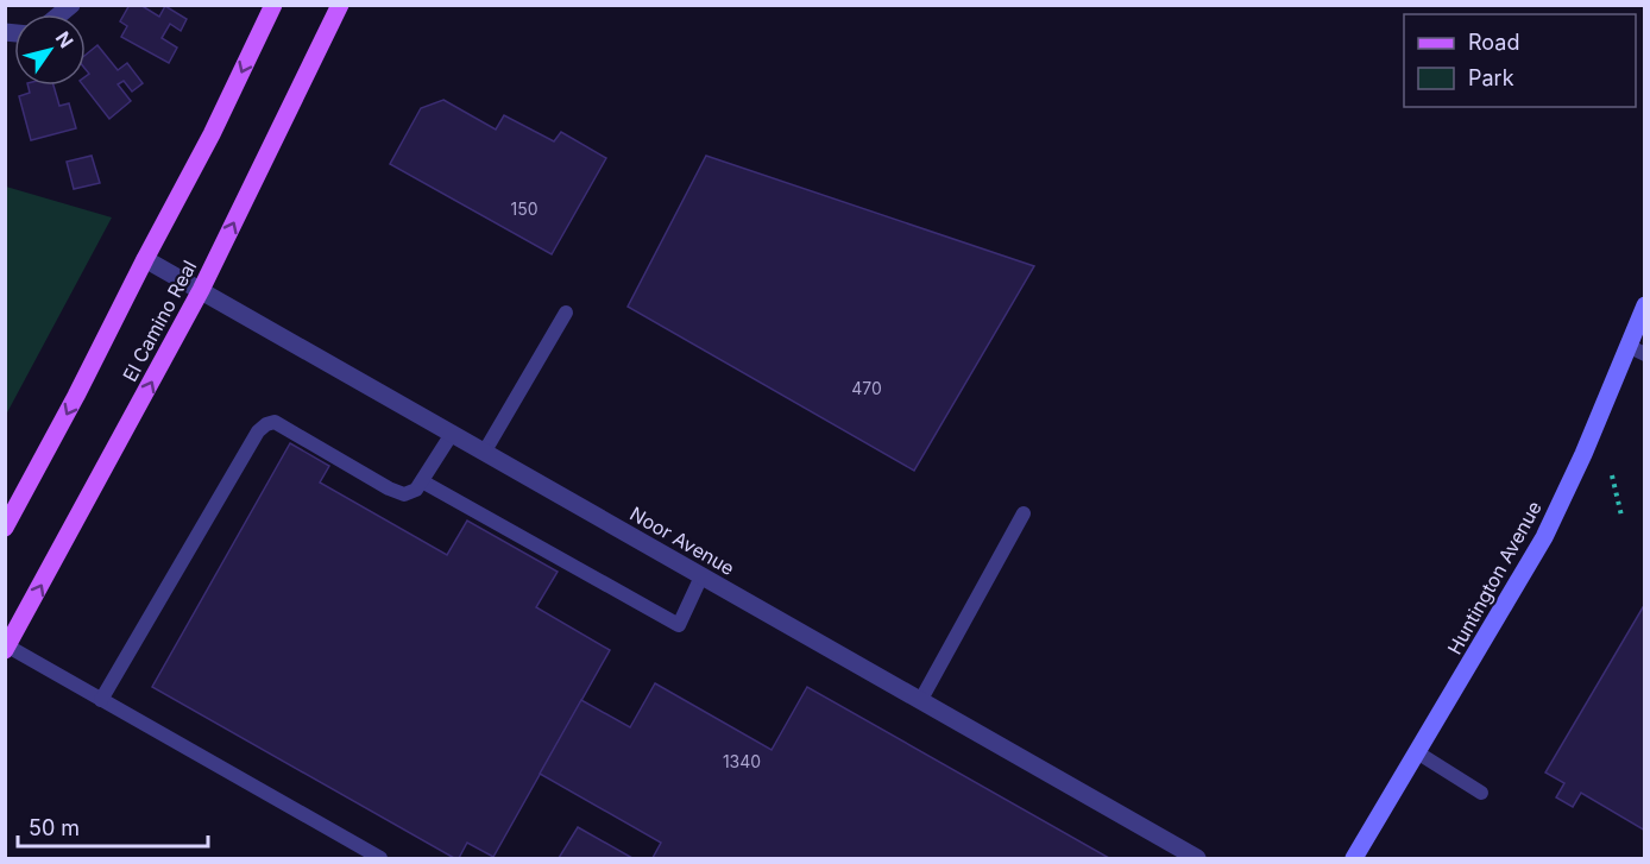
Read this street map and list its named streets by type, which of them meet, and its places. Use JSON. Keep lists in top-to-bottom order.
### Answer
{
  "streets": {
    "main road": ["El Camino Real"],
    "street": ["Noor Avenue", "Huntington Avenue"]
  },
  "crossings": [
    ["El Camino Real", "Noor Avenue"]
  ],
  "house_numbers": ["150", "470", "1340"],
  "legend": ["Road", "Park"],
  "scale_bar": "50 m",
  "north": "top right"
}
